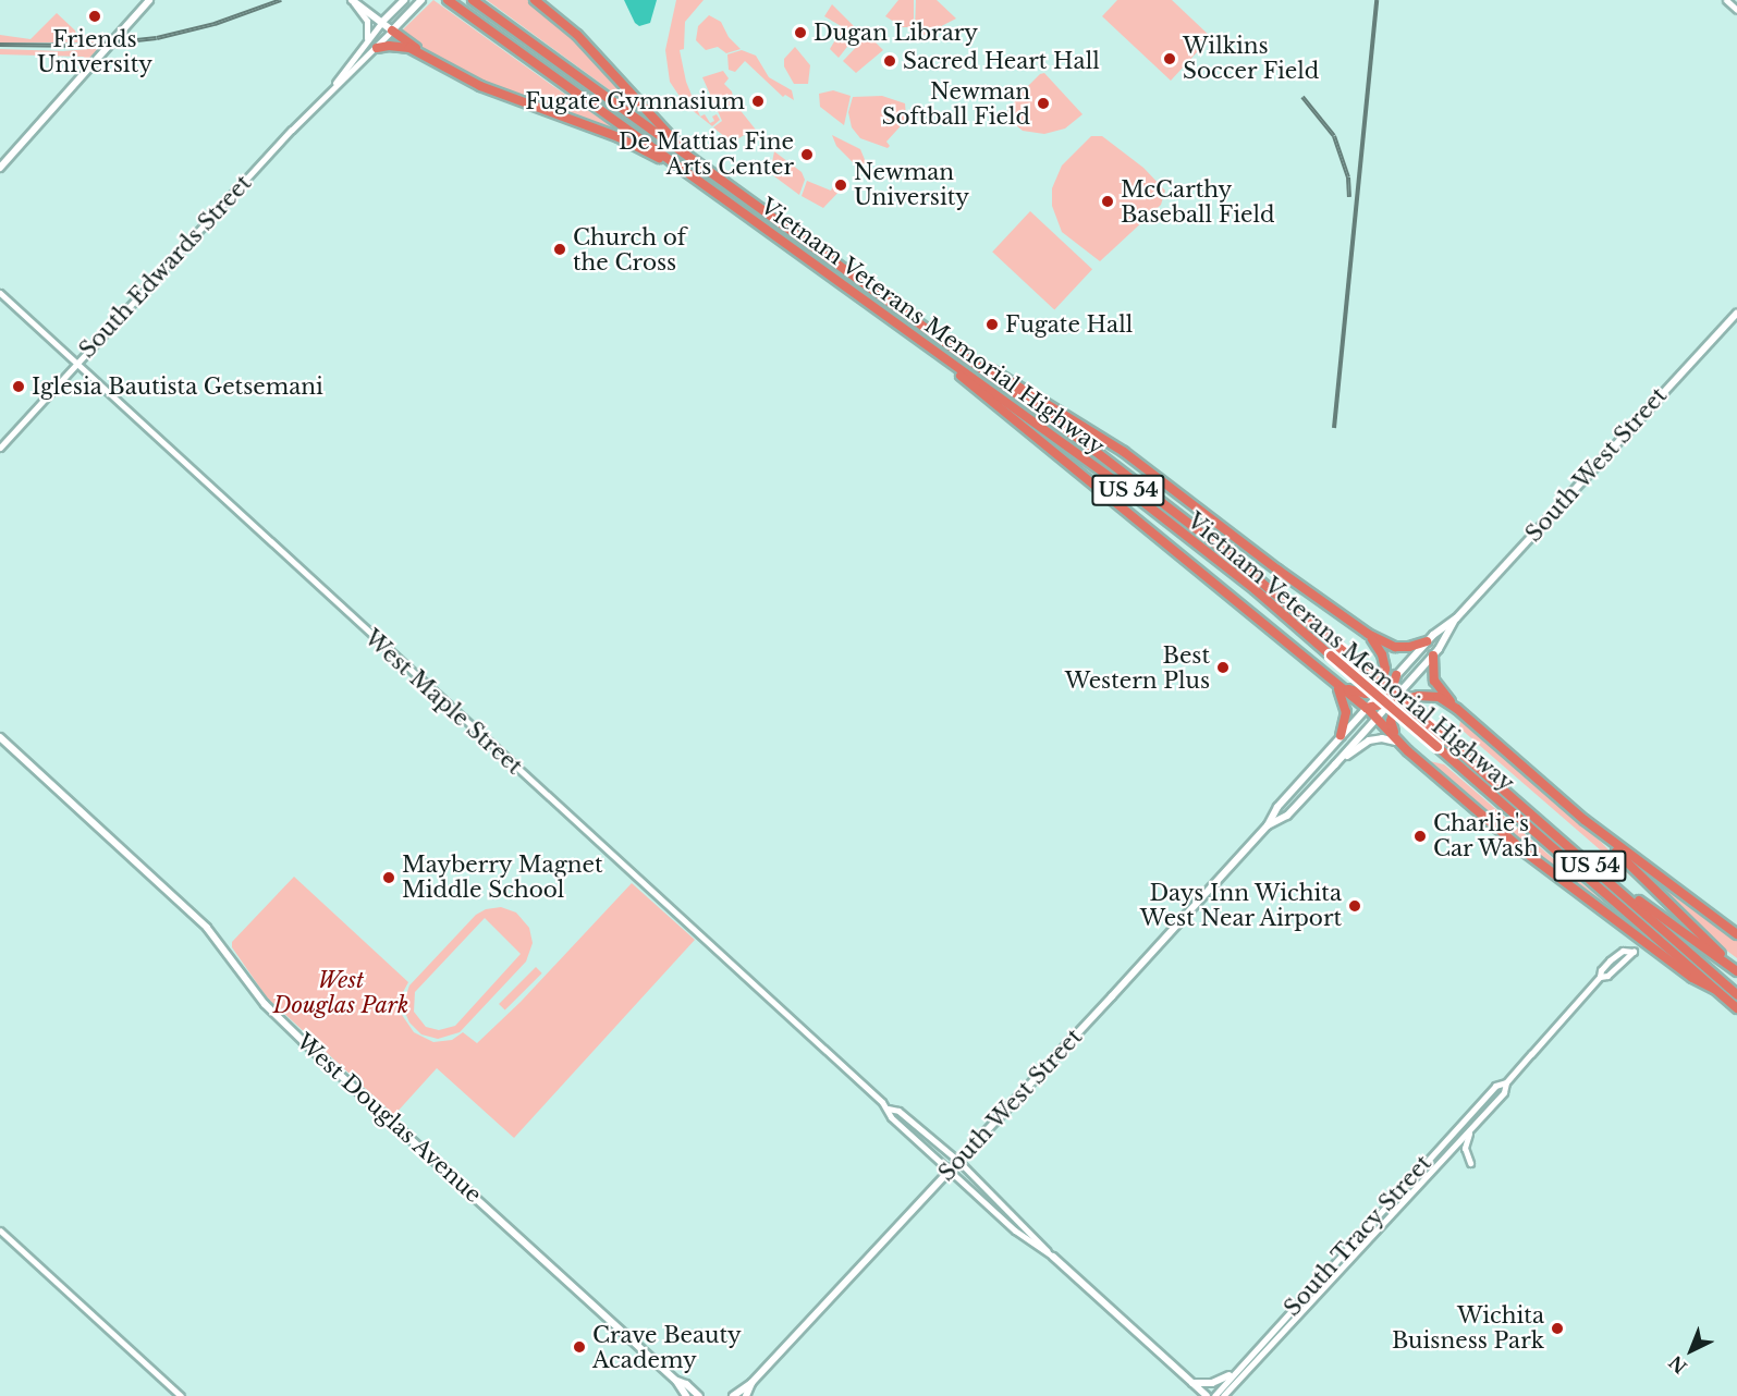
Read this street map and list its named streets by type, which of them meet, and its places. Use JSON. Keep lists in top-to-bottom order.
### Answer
{
  "streets": {
    "highway": ["Vietnam Veterans Memorial Highway", "US 54"],
    "main road": ["South West Street", "West Maple Street", "West Douglas Avenue"],
    "street": ["South Edwards Street", "South Tracy Street"]
  },
  "crossings": [
    ["South Edwards Street", "West Maple Street"],
    ["South West Street", "West Maple Street"]
  ],
  "parks": ["West Douglas Park"],
  "places": [
    "Friends University",
    "Dugan Library",
    "Wilkins Soccer Field",
    "Sacred Heart Hall",
    "Fugate Gymnasium",
    "Newman Softball Field",
    "De Mattias Fine Arts Center",
    "Newman University",
    "McCarthy Baseball Field",
    "Church of the Cross",
    "Fugate Hall",
    "Iglesia Bautista Getsemani",
    "Best Western Plus",
    "Charlie's Car Wash",
    "Mayberry Magnet Middle School",
    "Days Inn Wichita West Near Airport",
    "Wichita Buisness Park",
    "Crave Beauty Academy"
  ],
  "north": "bottom left"
}
